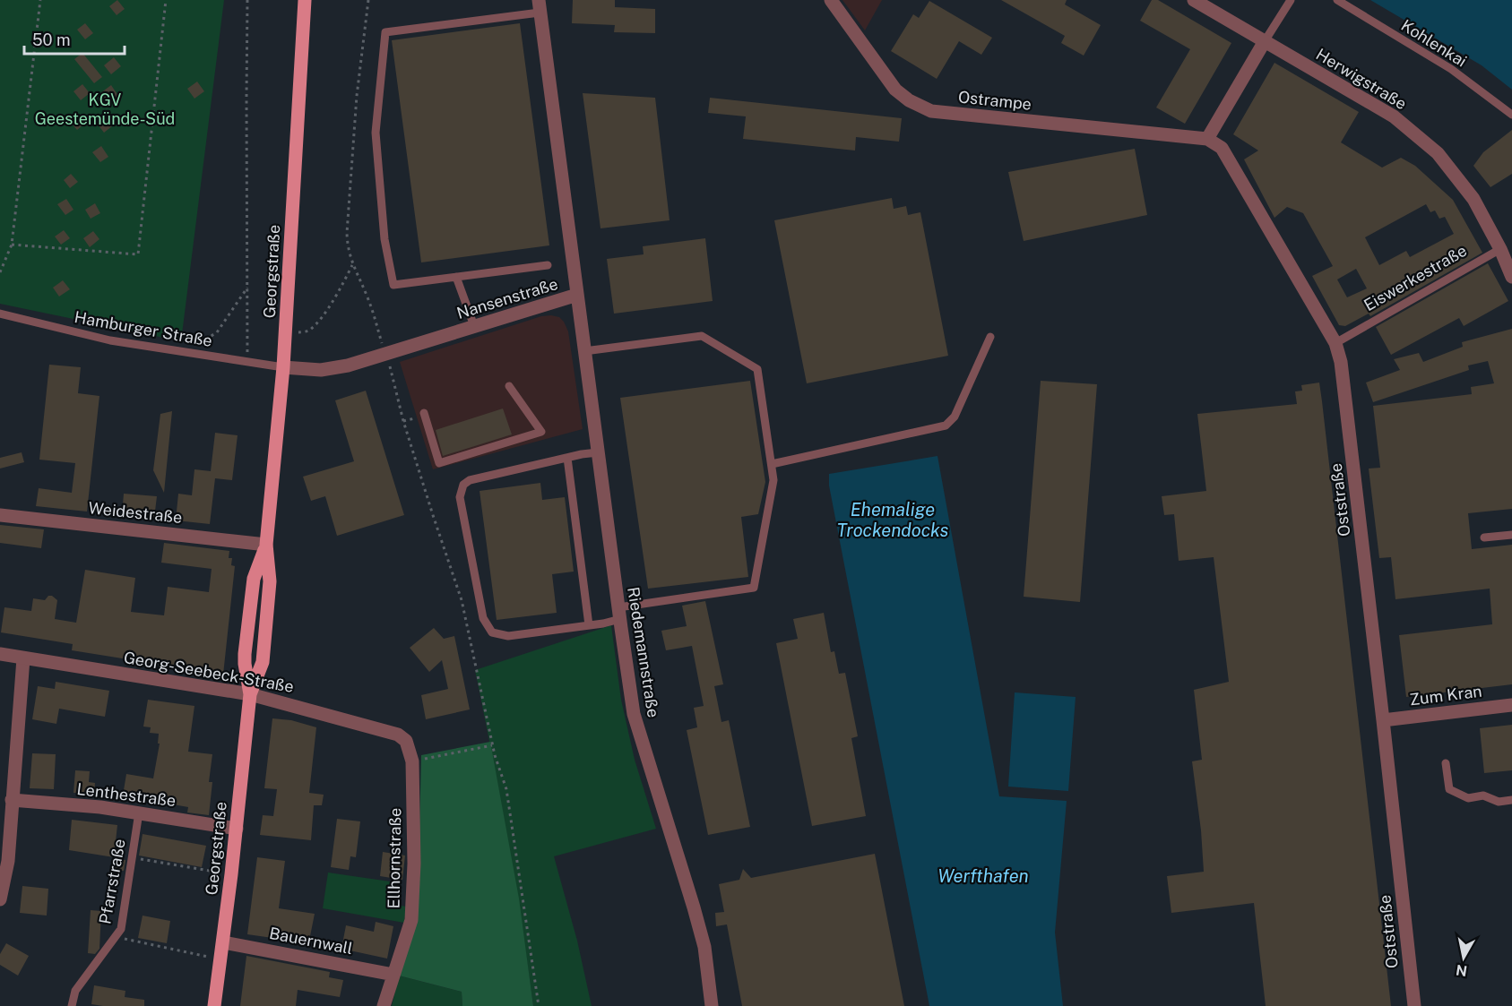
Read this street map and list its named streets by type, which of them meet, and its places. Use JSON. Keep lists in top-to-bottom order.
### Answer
{
  "streets": {
    "main road": ["Georgstraße"],
    "street": [
      "Herwigstraße",
      "Ostrampe",
      "Nansenstraße",
      "Oststraße",
      "Weidestraße",
      "Riedemannstraße",
      "Georg-Seebeck-Straße",
      "Zum Kran",
      "Lenthestraße",
      "Ellhornstraße",
      "Bauernwall"
    ],
    "lane": [
      "Kohlenkai",
      "Eiswerkestraße",
      "Hamburger Straße",
      "Pfarrstraße"
    ]
  },
  "crossings": [
    ["Herwigstraße", "Eiswerkestraße"],
    ["Ostrampe", "Oststraße"],
    ["Georgstraße", "Nansenstraße"],
    ["Georgstraße", "Hamburger Straße"],
    ["Georgstraße", "Weidestraße"],
    ["Georgstraße", "Georg-Seebeck-Straße"],
    ["Georgstraße", "Lenthestraße"],
    ["Georgstraße", "Bauernwall"],
    ["Eiswerkestraße", "Oststraße"],
    ["Nansenstraße", "Hamburger Straße"],
    ["Nansenstraße", "Riedemannstraße"],
    ["Oststraße", "Zum Kran"],
    ["Georg-Seebeck-Straße", "Ellhornstraße"],
    ["Lenthestraße", "Pfarrstraße"],
    ["Ellhornstraße", "Bauernwall"]
  ],
  "water": ["Ehemalige Trockendocks", "Werfthafen"],
  "parks": ["KGV Geestemünde-Süd"],
  "scale_bar": "50 m",
  "north": "bottom"
}
